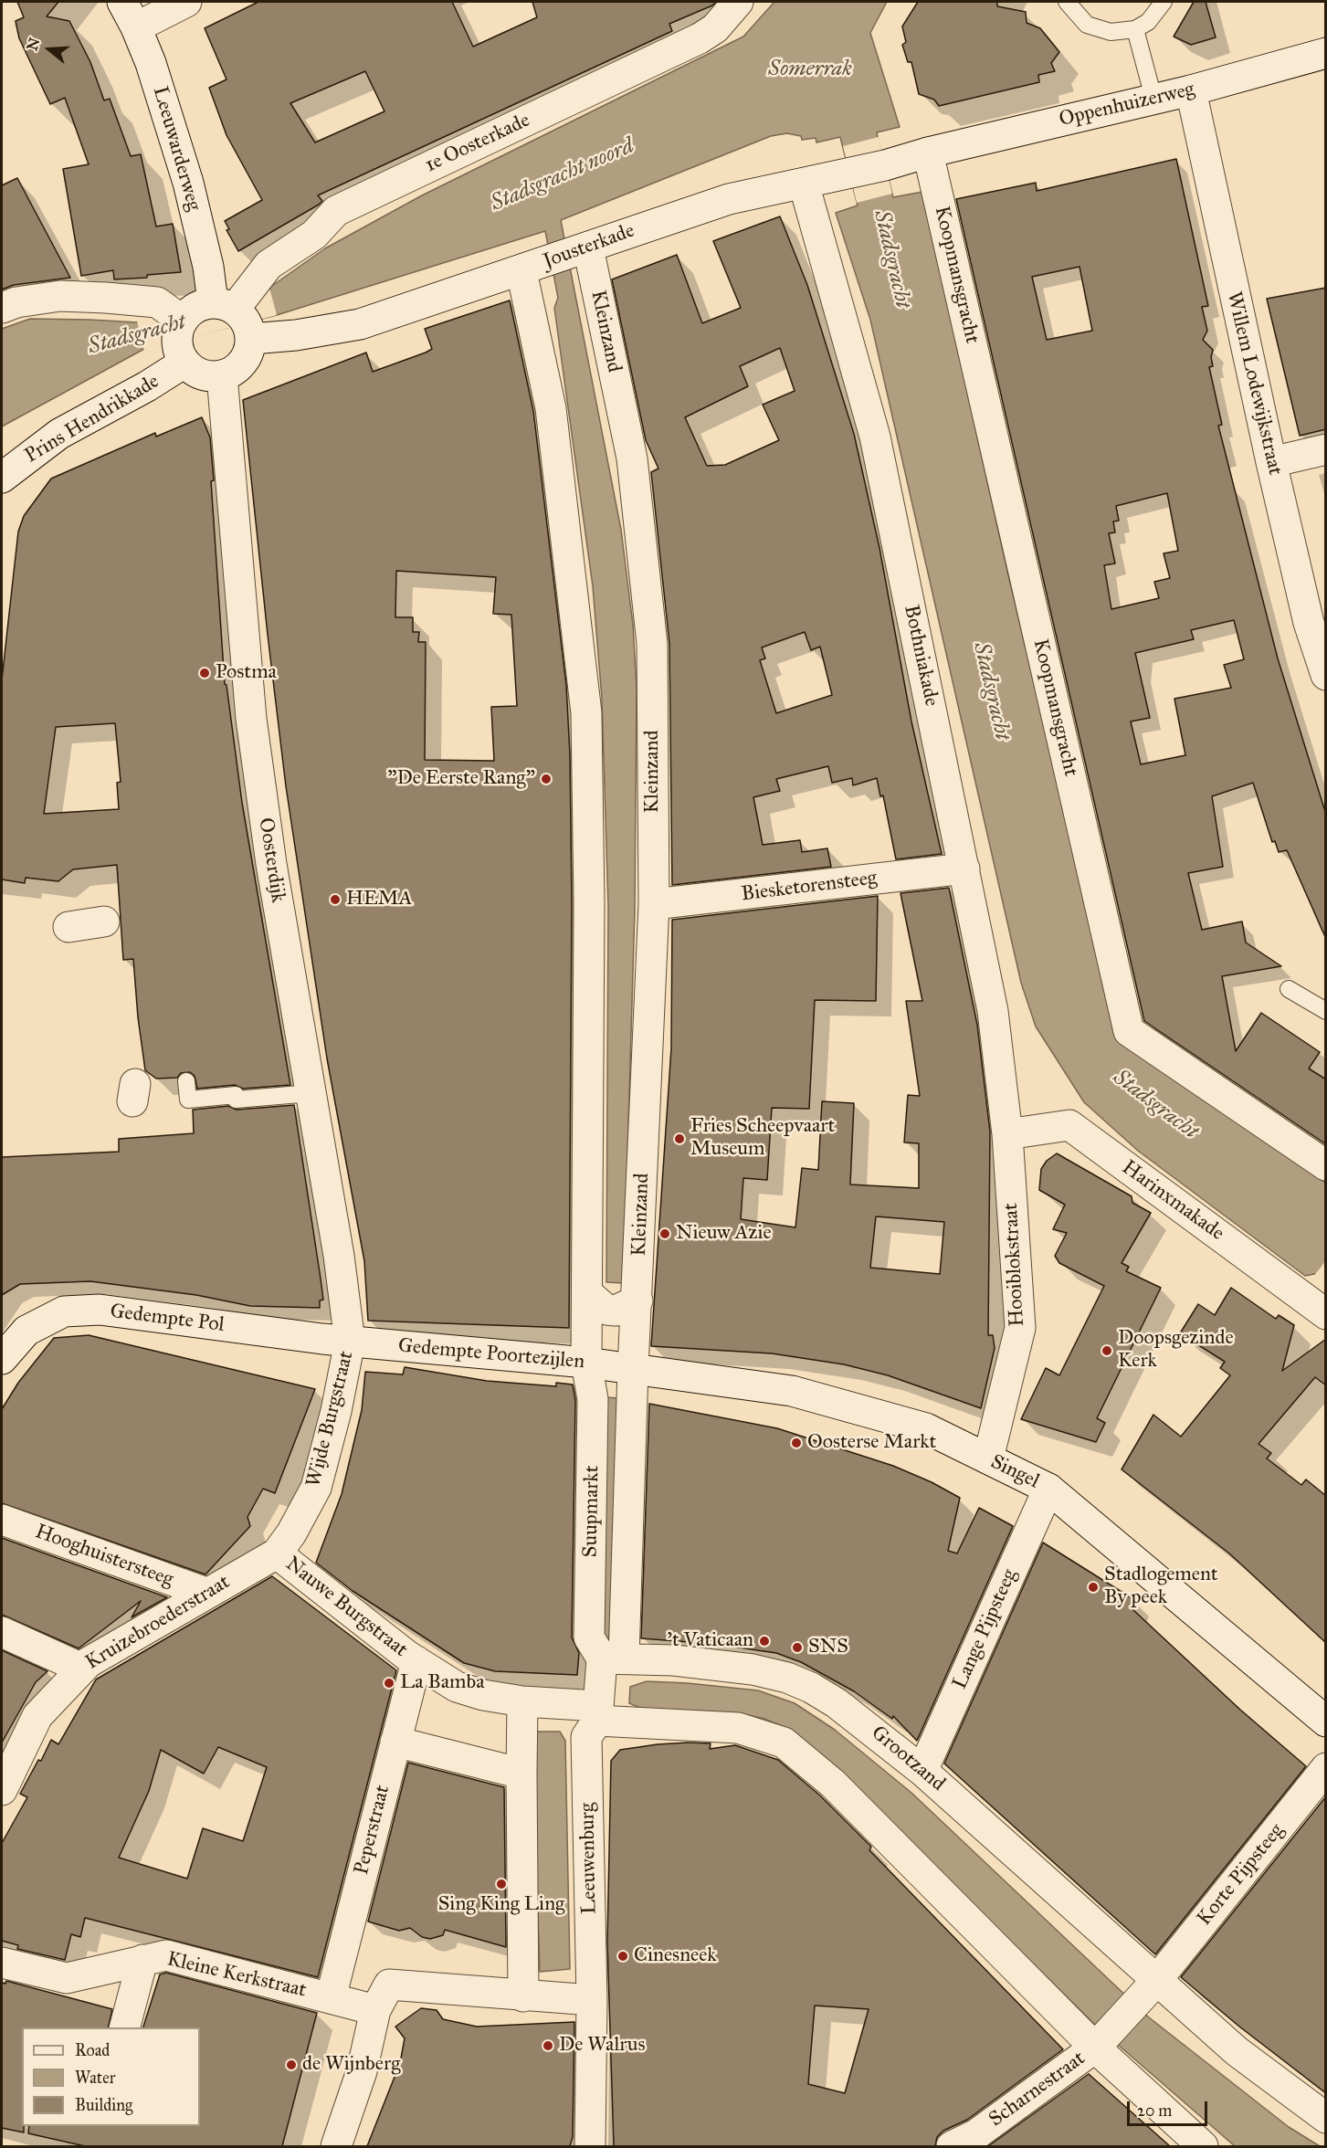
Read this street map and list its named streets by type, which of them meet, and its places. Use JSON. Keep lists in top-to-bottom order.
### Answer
{
  "streets": {
    "street": [
      "Oppenhuizerweg",
      "1e Oosterkade",
      "Leeuwarderweg",
      "Jousterkade",
      "Koopmansgracht",
      "Kleinzand",
      "Willem Lodewijkstraat",
      "Prins Hendrikkade",
      "Bothniakade",
      "Oosterdijk",
      "Biesketorensteeg",
      "Harinxmakade",
      "Hooiblokstraat",
      "Gedempte Pol",
      "Gedempte Poortezijlen",
      "Wijde Burgstraat",
      "Singel",
      "Suupmarkt",
      "Hooghuistersteeg",
      "Nauwe Burgstraat",
      "Kruizebroederstraat",
      "Lange Pijpsteeg",
      "Grootzand",
      "Peperstraat",
      "Leeuwenburg",
      "Korte Pijpsteeg",
      "Kleine Kerkstraat",
      "Scharnestraat"
    ]
  },
  "crossings": [
    ["Oppenhuizerweg", "Jousterkade"],
    ["Oppenhuizerweg", "Koopmansgracht"],
    ["Oppenhuizerweg", "Willem Lodewijkstraat"],
    ["1e Oosterkade", "Leeuwarderweg"],
    ["1e Oosterkade", "Jousterkade"],
    ["1e Oosterkade", "Prins Hendrikkade"],
    ["1e Oosterkade", "Oosterdijk"],
    ["Leeuwarderweg", "Jousterkade"],
    ["Leeuwarderweg", "Prins Hendrikkade"],
    ["Leeuwarderweg", "Oosterdijk"],
    ["Jousterkade", "Koopmansgracht"],
    ["Jousterkade", "Kleinzand"],
    ["Jousterkade", "Prins Hendrikkade"],
    ["Jousterkade", "Bothniakade"],
    ["Jousterkade", "Oosterdijk"],
    ["Kleinzand", "Biesketorensteeg"],
    ["Kleinzand", "Gedempte Poortezijlen"],
    ["Kleinzand", "Singel"],
    ["Kleinzand", "Suupmarkt"],
    ["Prins Hendrikkade", "Oosterdijk"],
    ["Bothniakade", "Biesketorensteeg"],
    ["Bothniakade", "Harinxmakade"],
    ["Bothniakade", "Hooiblokstraat"],
    ["Oosterdijk", "Gedempte Pol"],
    ["Oosterdijk", "Gedempte Poortezijlen"],
    ["Oosterdijk", "Wijde Burgstraat"],
    ["Harinxmakade", "Hooiblokstraat"],
    ["Hooiblokstraat", "Singel"],
    ["Gedempte Pol", "Gedempte Poortezijlen"],
    ["Gedempte Pol", "Wijde Burgstraat"],
    ["Gedempte Poortezijlen", "Wijde Burgstraat"],
    ["Gedempte Poortezijlen", "Singel"],
    ["Gedempte Poortezijlen", "Suupmarkt"],
    ["Wijde Burgstraat", "Nauwe Burgstraat"],
    ["Wijde Burgstraat", "Kruizebroederstraat"],
    ["Singel", "Suupmarkt"],
    ["Singel", "Lange Pijpsteeg"],
    ["Suupmarkt", "Grootzand"],
    ["Suupmarkt", "Leeuwenburg"],
    ["Hooghuistersteeg", "Kruizebroederstraat"],
    ["Nauwe Burgstraat", "Kruizebroederstraat"],
    ["Nauwe Burgstraat", "Peperstraat"],
    ["Nauwe Burgstraat", "Leeuwenburg"],
    ["Lange Pijpsteeg", "Grootzand"],
    ["Grootzand", "Leeuwenburg"],
    ["Grootzand", "Korte Pijpsteeg"],
    ["Peperstraat", "Kleine Kerkstraat"]
  ],
  "water": ["Somerrak", "Stadsgracht noord", "Stadsgracht"],
  "places": [
    "Postma",
    "\"De Eerste Rang\"",
    "HEMA",
    "Fries Scheepvaart Museum",
    "Nieuw Azie",
    "Doopsgezinde Kerk",
    "Oosterse Markt",
    "Stadlogement By peek",
    "'t Vaticaan",
    "SNS",
    "La Bamba",
    "Sing King Ling",
    "Cinesneek",
    "De Walrus",
    "de Wijnberg"
  ],
  "legend": ["Road", "Water", "Building"],
  "scale_bar": "20 m",
  "north": "left"
}
